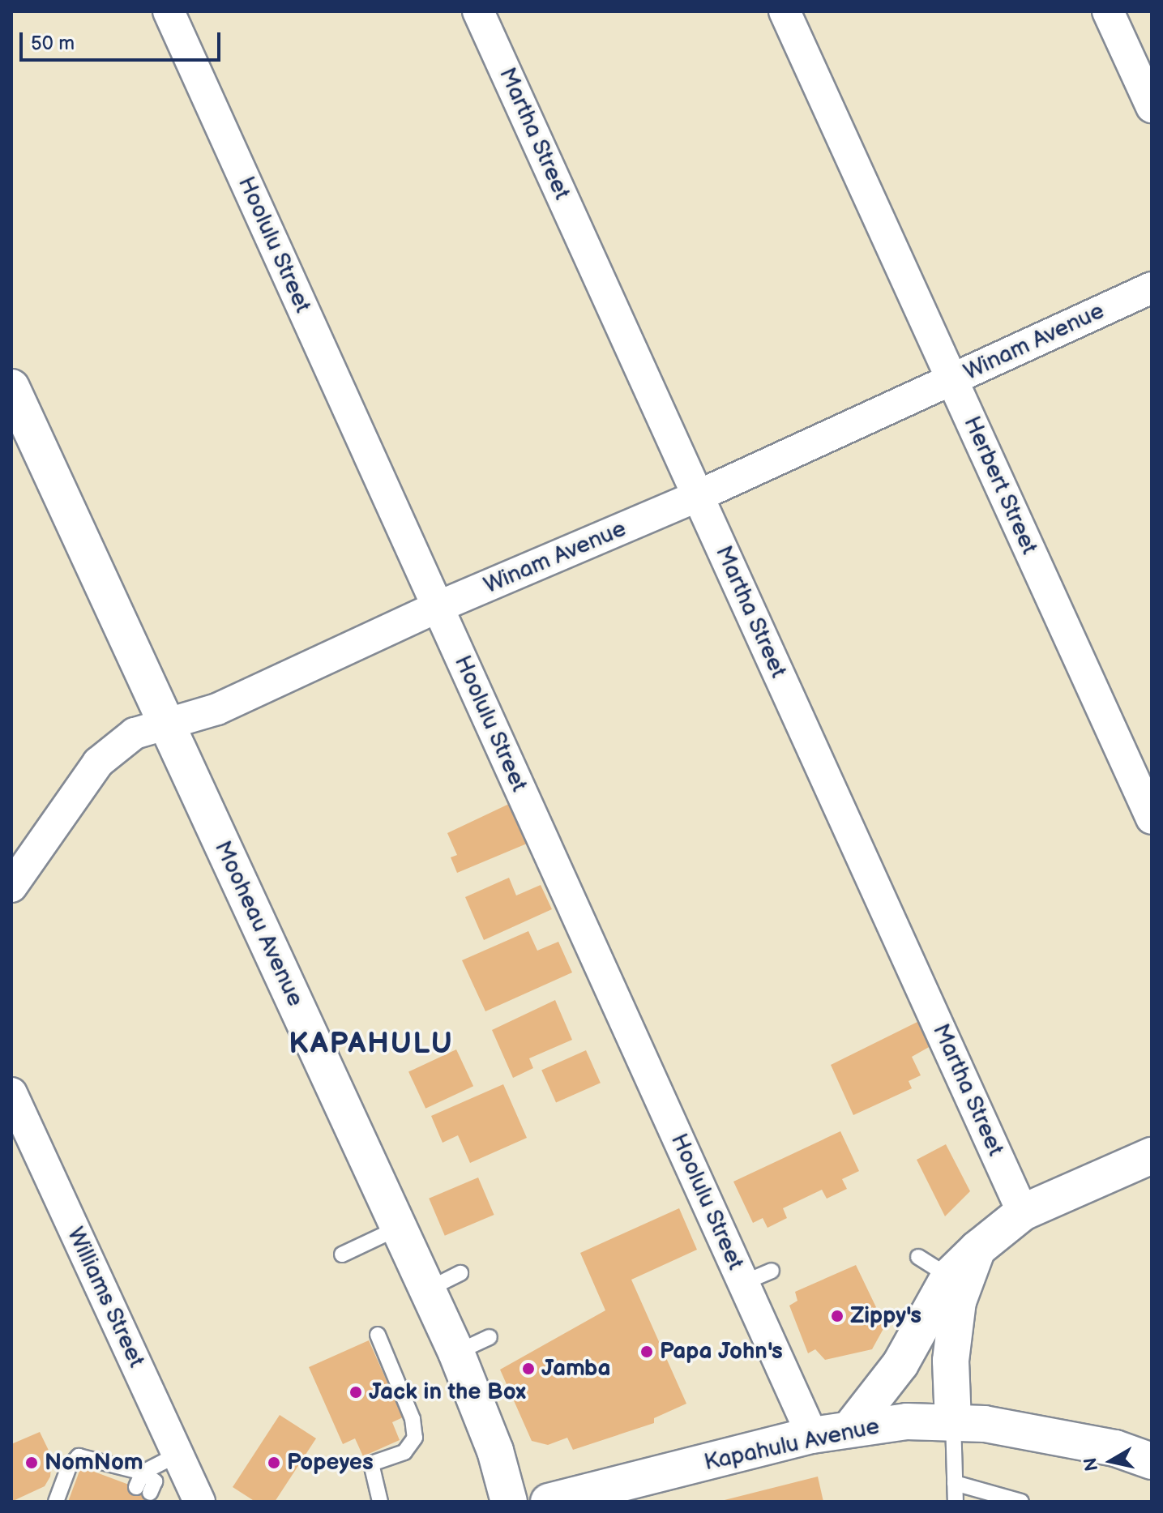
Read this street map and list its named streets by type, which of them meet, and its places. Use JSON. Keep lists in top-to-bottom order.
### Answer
{
  "streets": {
    "street": [
      "Martha Street",
      "Hoolulu Street",
      "Winam Avenue",
      "Herbert Street",
      "Mooheau Avenue",
      "Williams Street",
      "Kapahulu Avenue"
    ]
  },
  "crossings": [
    ["Martha Street", "Winam Avenue"],
    ["Hoolulu Street", "Winam Avenue"],
    ["Hoolulu Street", "Kapahulu Avenue"],
    ["Winam Avenue", "Herbert Street"],
    ["Winam Avenue", "Mooheau Avenue"]
  ],
  "districts": ["KAPAHULU"],
  "places": [
    "Zippy's",
    "Papa John's",
    "Jamba",
    "Jack in the Box",
    "NomNom",
    "Popeyes"
  ],
  "scale_bar": "50 m",
  "north": "left"
}
